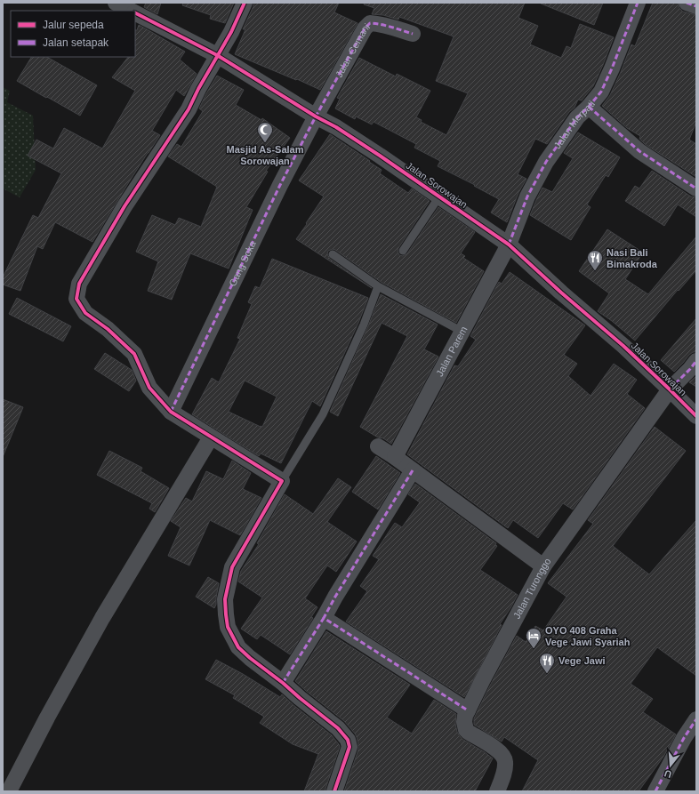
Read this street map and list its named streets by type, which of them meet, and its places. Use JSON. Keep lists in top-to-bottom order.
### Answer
{
  "streets": {
    "street": [
      "Jalan Cemani",
      "Jalan Merpati",
      "Jalan Sorowajan",
      "Gang Soka",
      "Jalan Parem",
      "Jalan Turonggo"
    ]
  },
  "crossings": [
    ["Jalan Cemani", "Jalan Sorowajan"],
    ["Jalan Cemani", "Gang Soka"],
    ["Jalan Merpati", "Jalan Sorowajan"],
    ["Jalan Merpati", "Jalan Parem"],
    ["Jalan Sorowajan", "Gang Soka"],
    ["Jalan Sorowajan", "Jalan Parem"],
    ["Jalan Sorowajan", "Jalan Turonggo"]
  ],
  "places": {
    "mosque": ["Masjid As-Salam Sorowajan"],
    "restaurant": ["Nasi Bali Bimakroda", "Vege Jawi"],
    "hotel": ["OYO 408 Graha Vege Jawi Syariah"]
  },
  "legend": ["Jalur sepeda", "Jalan setapak"],
  "north": "bottom"
}
